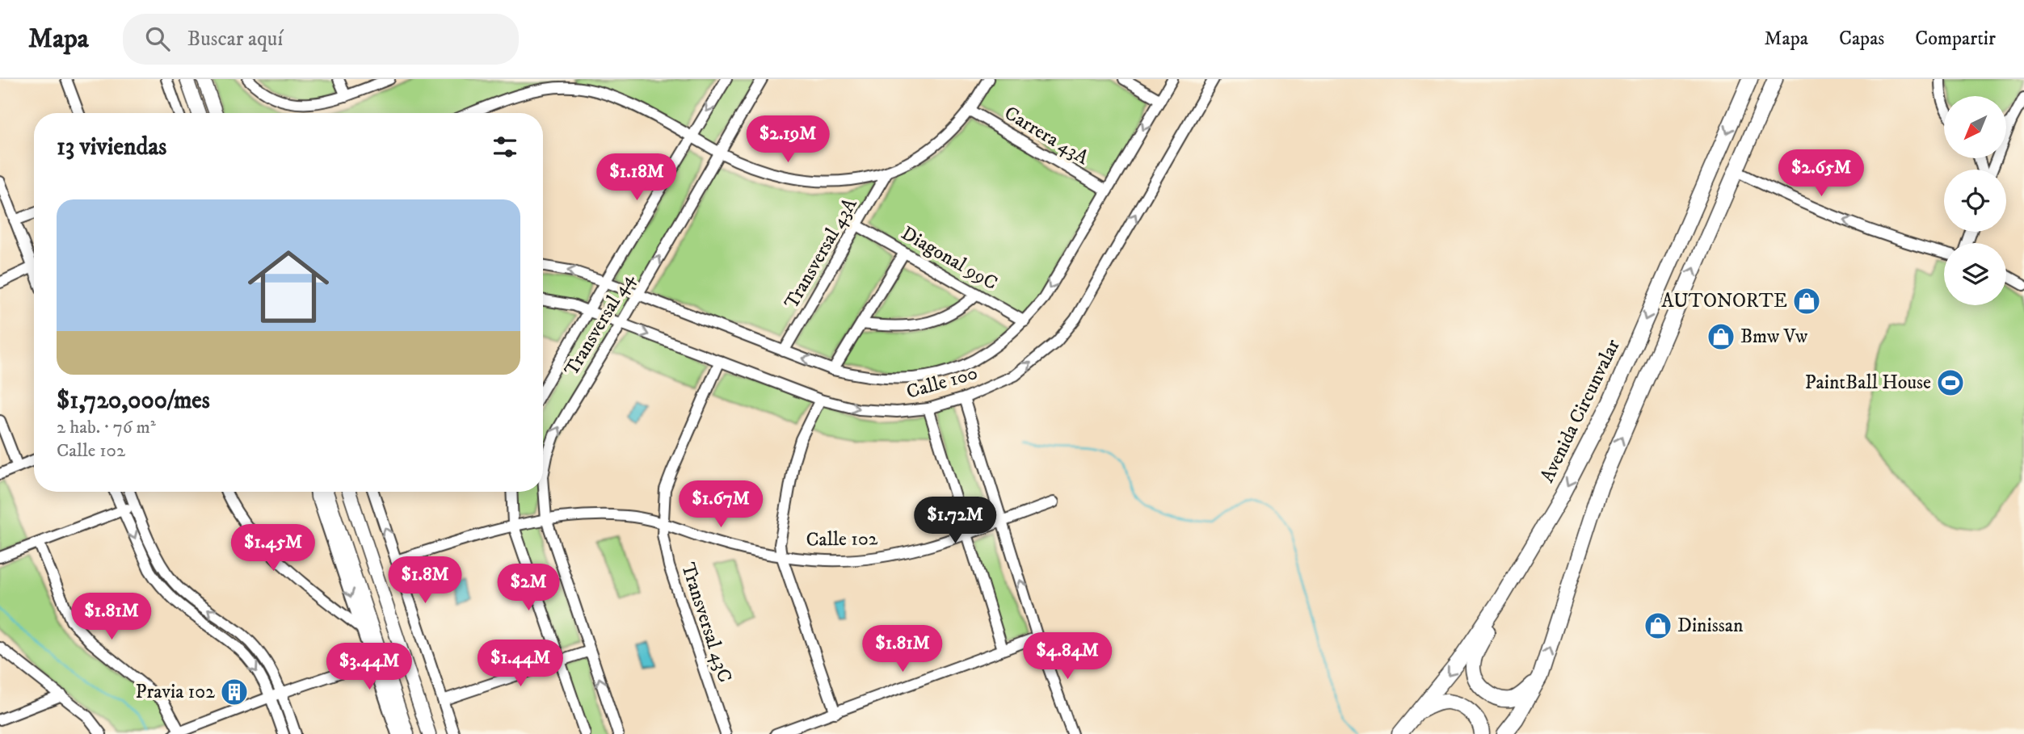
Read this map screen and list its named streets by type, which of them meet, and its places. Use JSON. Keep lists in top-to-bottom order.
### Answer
{
  "streets": {
    "highway": ["Avenida Circunvalar"],
    "street": [
      "Carrera 43A",
      "Transversal 43A",
      "Diagonal 99C",
      "Transversal 44",
      "Calle 100",
      "Calle 102",
      "Transversal 43C"
    ]
  },
  "crossings": [
    ["Carrera 43A", "Calle 100"],
    ["Transversal 43A", "Diagonal 99C"],
    ["Transversal 43A", "Calle 100"],
    ["Diagonal 99C", "Calle 100"],
    ["Transversal 44", "Calle 100"],
    ["Transversal 44", "Calle 102"],
    ["Calle 100", "Transversal 43C"],
    ["Calle 102", "Transversal 43C"]
  ],
  "places": {
    "shop": ["AUTONORTE", "Bmw Vw", "Dinissan"],
    "sports": ["PaintBall House"],
    "building": ["Pravia 102"]
  },
  "north": "bottom left",
  "page": {
    "header": "Mapa",
    "search": "Buscar aquí",
    "nav": ["Mapa", "Capas", "Compartir"],
    "heading": "13 viviendas",
    "price": [
      "$2.19M",
      "$2.65M",
      "$1.18M",
      "$1.67M",
      "$1.72M",
      "$1.45M",
      "$1.8M",
      "$2M",
      "$1.81M",
      "$1.81M",
      "$4.84M",
      "$1.44M",
      "$3.44M"
    ],
    "list": [
      {
        "name": "$1,720,000/mes",
        "note": "2 hab. · 76 m² · Calle 102"
      }
    ]
  }
}
